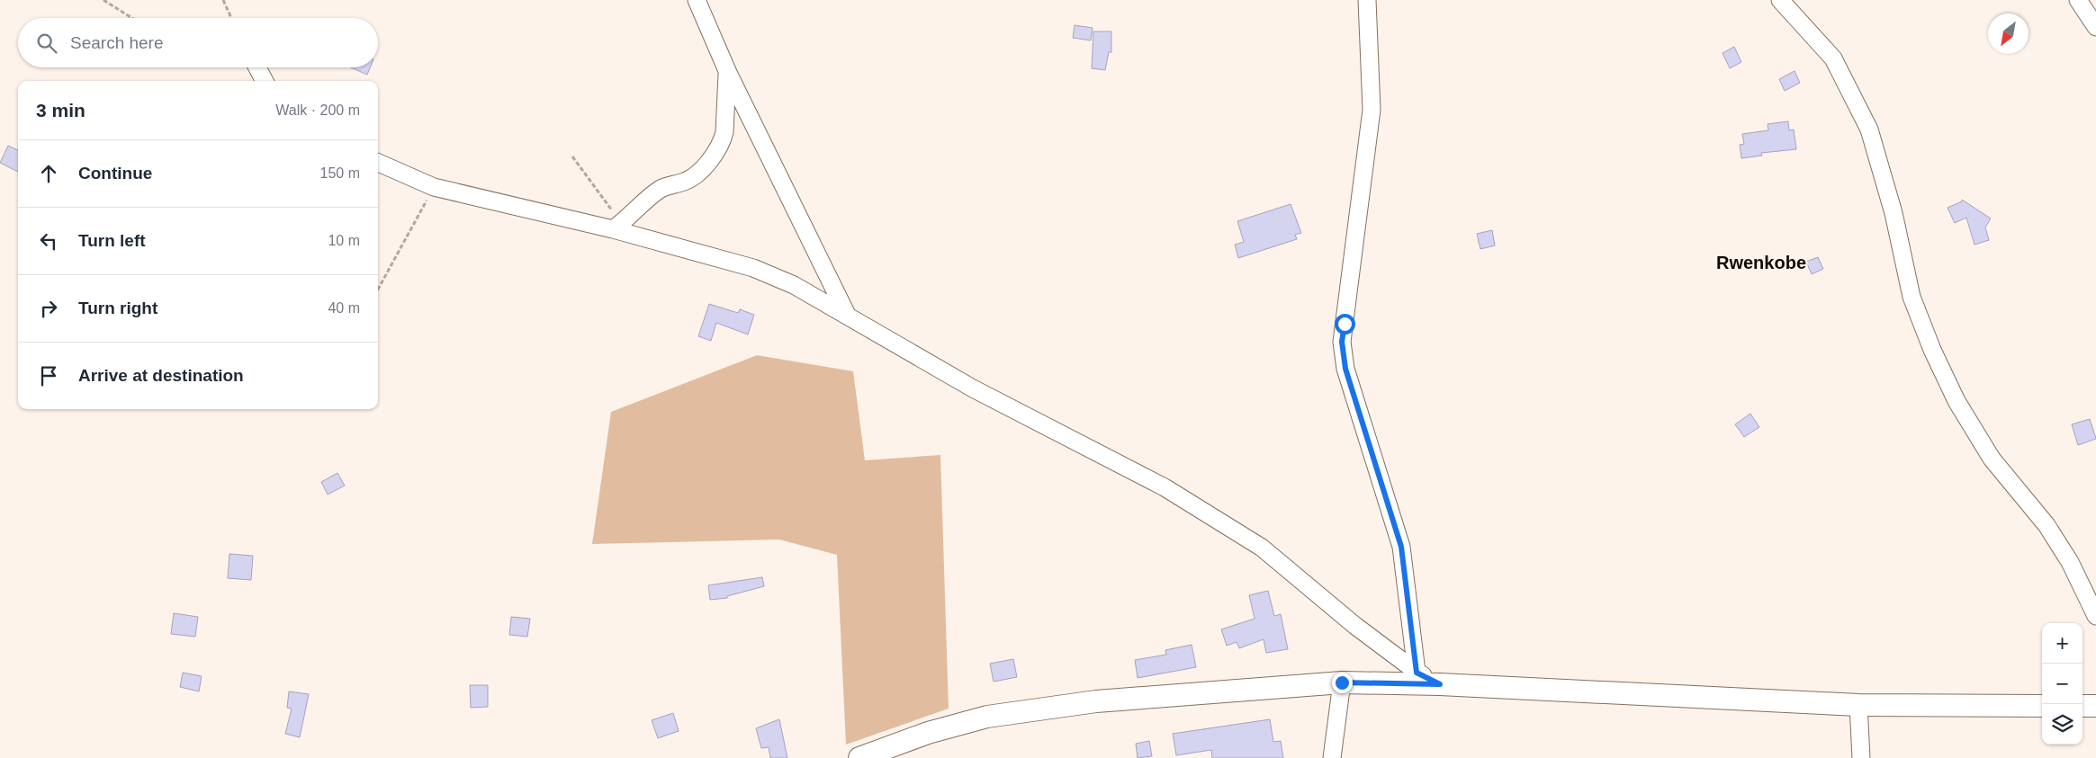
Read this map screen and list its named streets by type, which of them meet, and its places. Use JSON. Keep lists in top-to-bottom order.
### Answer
{
  "districts": ["Rwenkobe"],
  "north": "bottom left",
  "page": {
    "search": "Search here",
    "heading": ["3 min", "Walk · 200 m"],
    "list": [
      ["Continue", "150 m"],
      ["Turn left", "10 m"],
      ["Turn right", "40 m"],
      "Arrive at destination"
    ],
    "map_buttons": ["+", "−"]
  }
}
